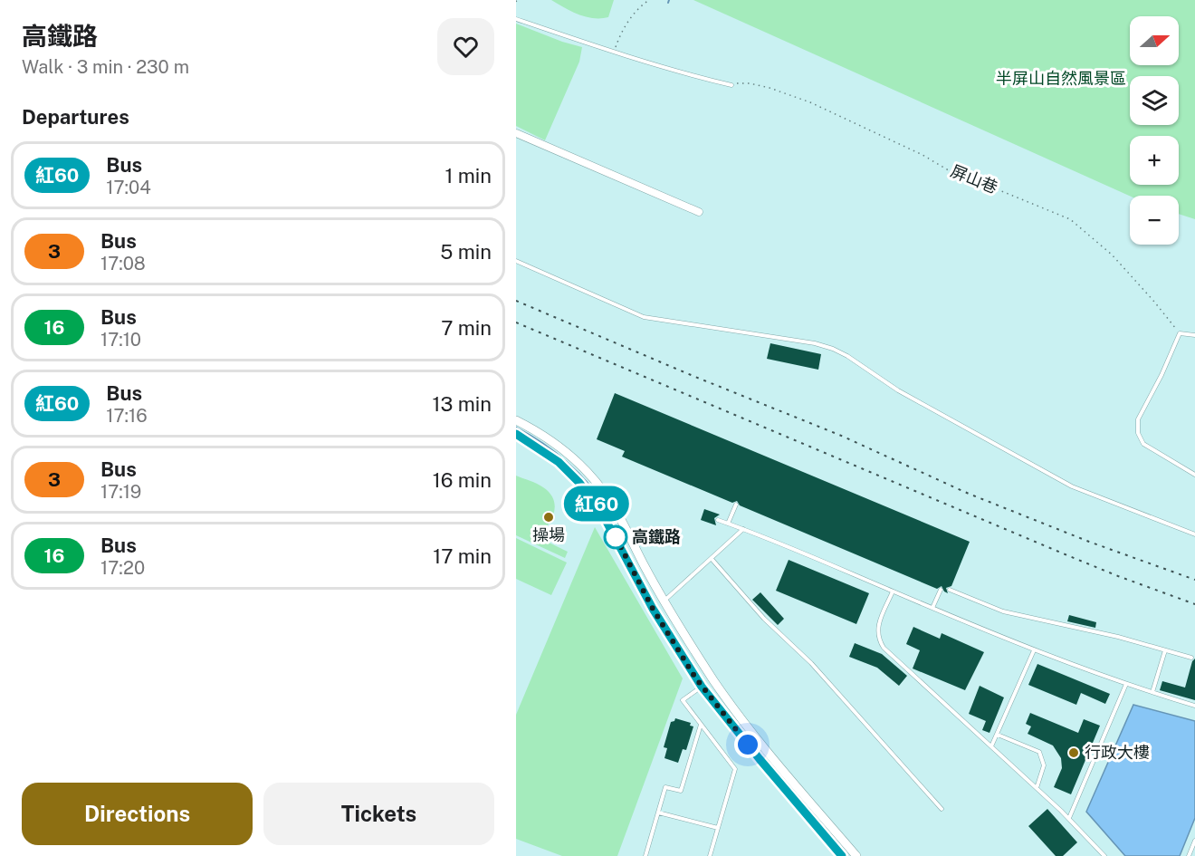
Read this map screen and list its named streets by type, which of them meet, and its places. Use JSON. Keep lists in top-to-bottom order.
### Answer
{
  "streets": {
    "path": ["屏山巷"]
  },
  "parks": ["半屏山自然風景區"],
  "places": ["操場", "高鐵路", "行政大樓"],
  "lines": ["bus line 紅60"],
  "north": "right",
  "page": {
    "heading": [
      ["高鐵路", "Walk · 3 min · 230 m"],
      "Departures"
    ],
    "on_map": "紅60",
    "map_buttons": ["+", "−"],
    "list": [
      {
        "mark": "紅60",
        "name": "Bus",
        "note": "17:04",
        "value": "1 min"
      },
      {
        "mark": "3",
        "name": "Bus",
        "note": "17:08",
        "value": "5 min"
      },
      {
        "mark": "16",
        "name": "Bus",
        "note": "17:10",
        "value": "7 min"
      },
      {
        "mark": "紅60",
        "name": "Bus",
        "note": "17:16",
        "value": "13 min"
      },
      {
        "mark": "3",
        "name": "Bus",
        "note": "17:19",
        "value": "16 min"
      },
      {
        "mark": "16",
        "name": "Bus",
        "note": "17:20",
        "value": "17 min"
      }
    ],
    "buttons": ["Directions", "Tickets"]
  }
}
